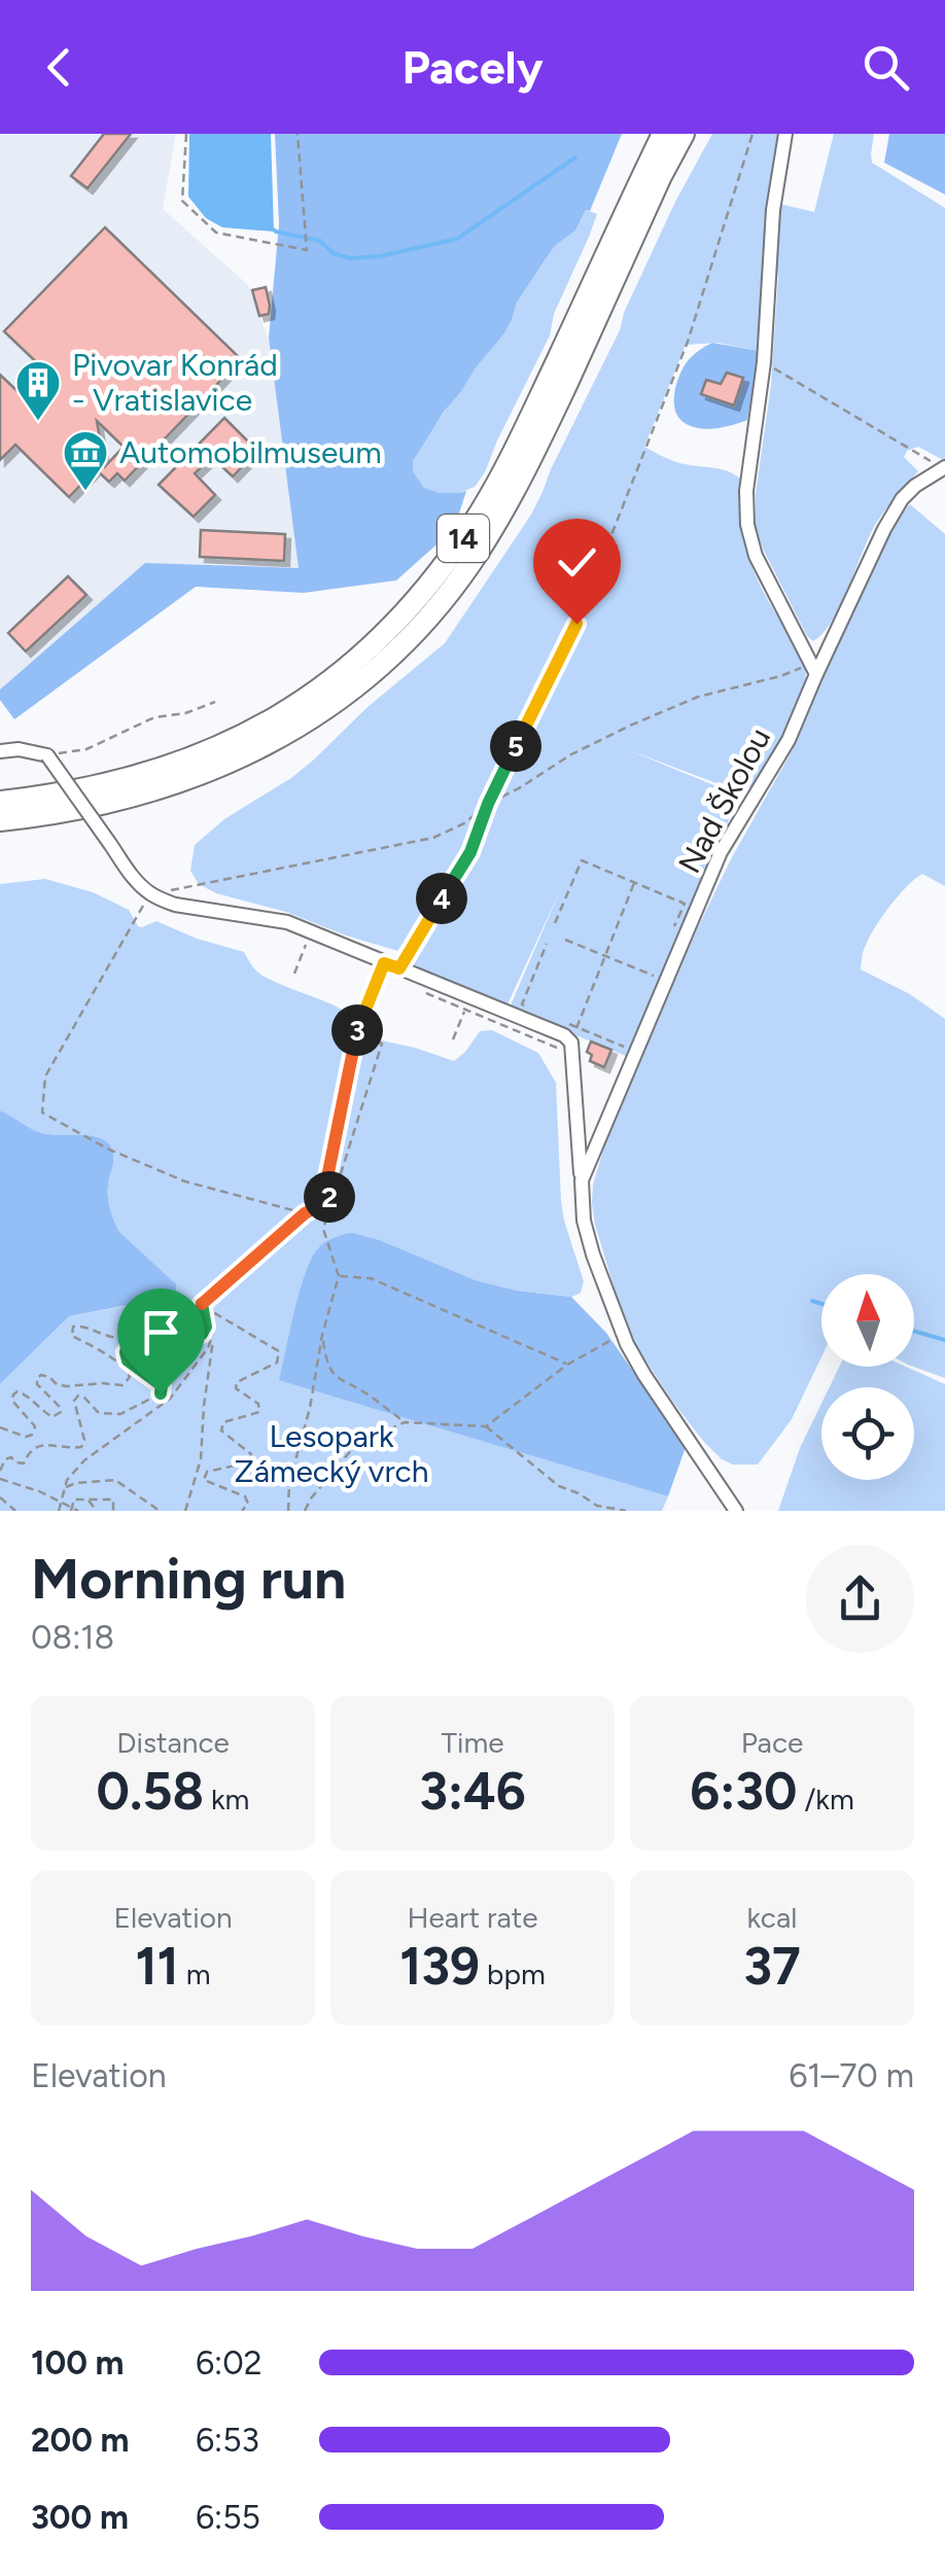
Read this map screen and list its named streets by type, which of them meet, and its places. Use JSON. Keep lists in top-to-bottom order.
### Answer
{
  "streets": {
    "highway": ["14"],
    "street": ["Nad Školou"]
  },
  "parks": ["Lesopark Zámecký vrch"],
  "places": {
    "building": ["Pivovar Konrád - Vratislavice"],
    "museum": ["Automobilmuseum"]
  },
  "north": "top",
  "page": {
    "header": "Pacely",
    "pins": [
      "5",
      "4",
      "3",
      "2"
    ],
    "heading": ["Morning run", "08:18"],
    "stats": [
      ["Distance", "0.58 km"],
      ["Time", "3:46"],
      ["Pace", "6:30 /km"],
      ["Elevation", "11 m"],
      ["Heart rate", "139 bpm"],
      ["kcal", "37"]
    ],
    "chart": ["Elevation", "61–70 m"],
    "list": [
      {
        "name": "100 m",
        "note": "6:02"
      },
      {
        "name": "200 m",
        "note": "6:53"
      },
      {
        "name": "300 m",
        "note": "6:55"
      }
    ]
  }
}
